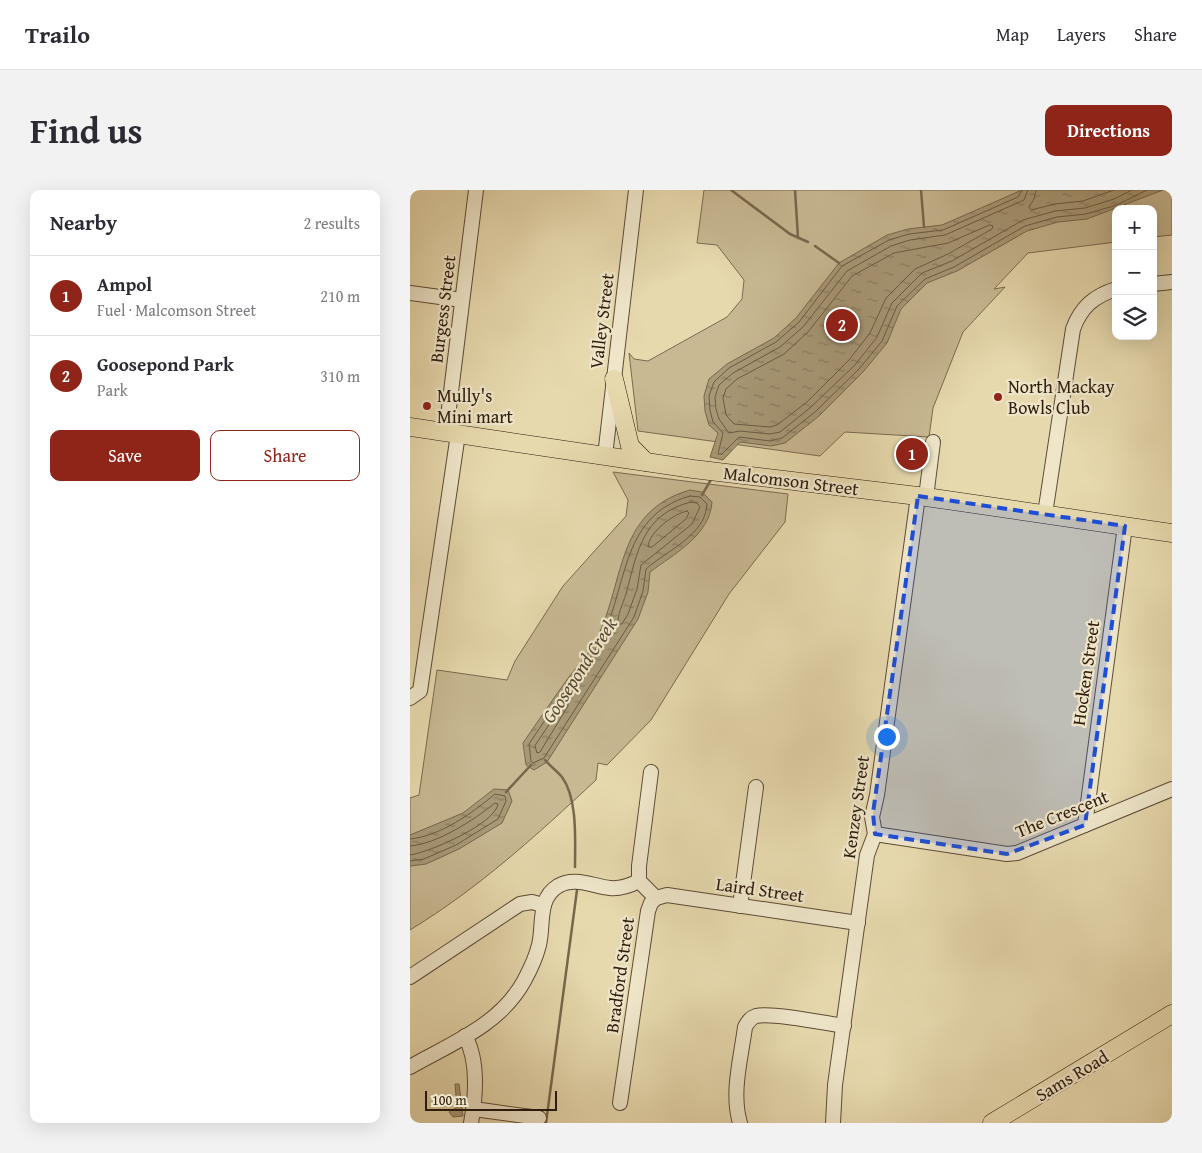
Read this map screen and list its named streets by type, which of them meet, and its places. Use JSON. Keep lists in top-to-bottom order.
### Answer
{
  "streets": {
    "main road": ["Malcomson Street", "Sams Road"],
    "street": [
      "Burgess Street",
      "Valley Street",
      "Hocken Street",
      "Kenzey Street",
      "The Crescent",
      "Laird Street",
      "Bradford Street"
    ]
  },
  "crossings": [
    ["Burgess Street", "Malcomson Street"],
    ["Valley Street", "Malcomson Street"],
    ["Malcomson Street", "Hocken Street"],
    ["Malcomson Street", "Kenzey Street"],
    ["Hocken Street", "The Crescent"],
    ["Kenzey Street", "The Crescent"],
    ["Kenzey Street", "Laird Street"],
    ["Laird Street", "Bradford Street"]
  ],
  "water": ["Goosepond Creek"],
  "places": ["North Mackay Bowls Club", "Mully's Mini mart"],
  "scale_bar": "100 m",
  "page": {
    "header": "Trailo",
    "nav": ["Map", "Layers", "Share"],
    "title": "Find us",
    "buttons": [
      "Directions",
      ["Save", "Share"]
    ],
    "heading": ["Nearby", "2 results"],
    "map_buttons": ["+", "−"],
    "list": [
      {
        "mark": "1",
        "name": "Ampol",
        "note": "Fuel · Malcomson Street",
        "value": "210 m"
      },
      {
        "mark": "2",
        "name": "Goosepond Park",
        "note": "Park",
        "value": "310 m"
      }
    ],
    "pins": ["2", "1"],
    "scale": "100 m"
  }
}
